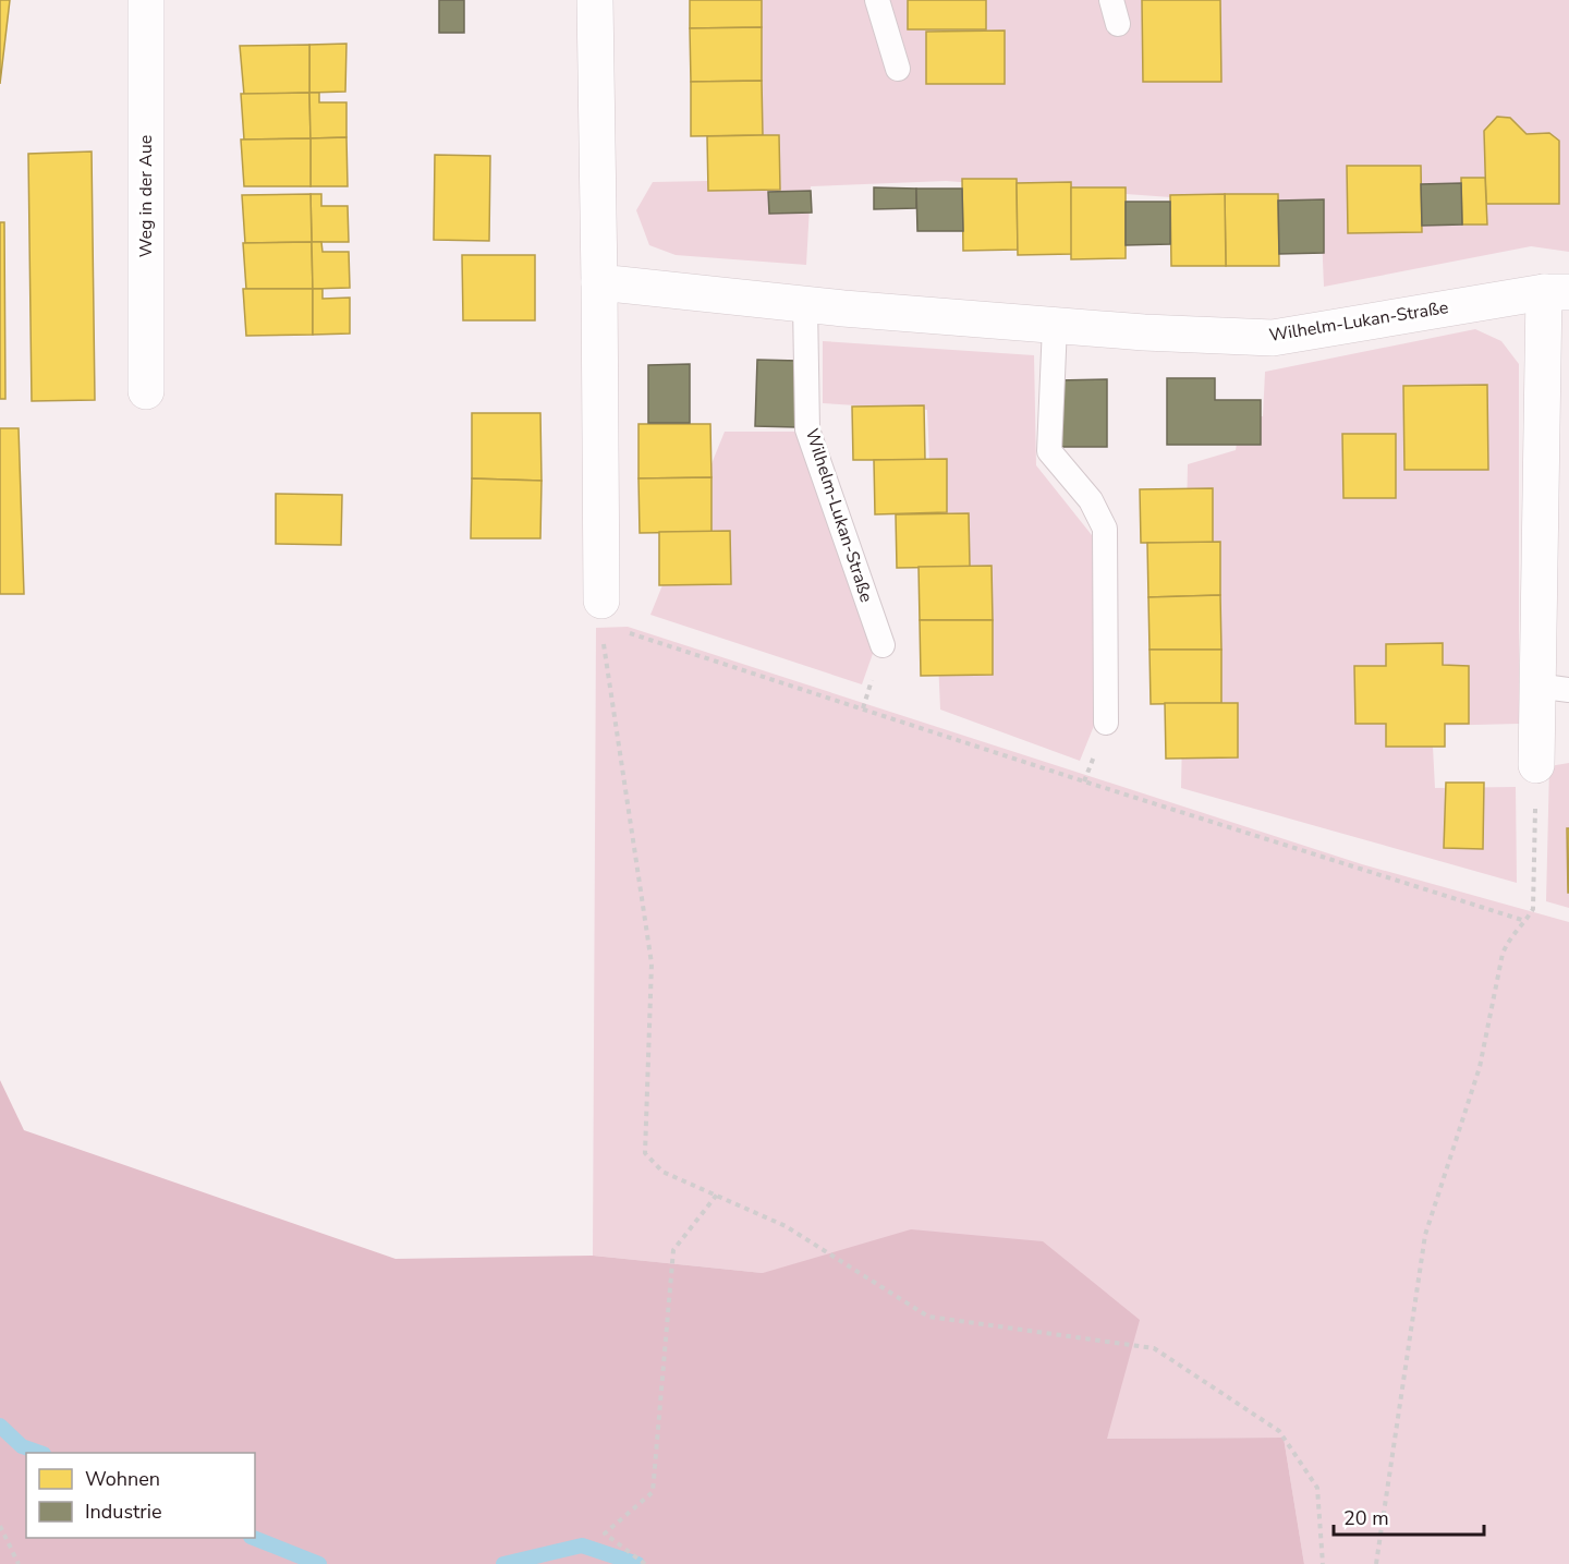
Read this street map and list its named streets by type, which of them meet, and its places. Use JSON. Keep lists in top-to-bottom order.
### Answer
{
  "streets": {
    "street": ["Weg in der Aue", "Wilhelm-Lukan-Straße"]
  },
  "legend": ["Wohnen", "Industrie"],
  "scale_bar": "20 m"
}
